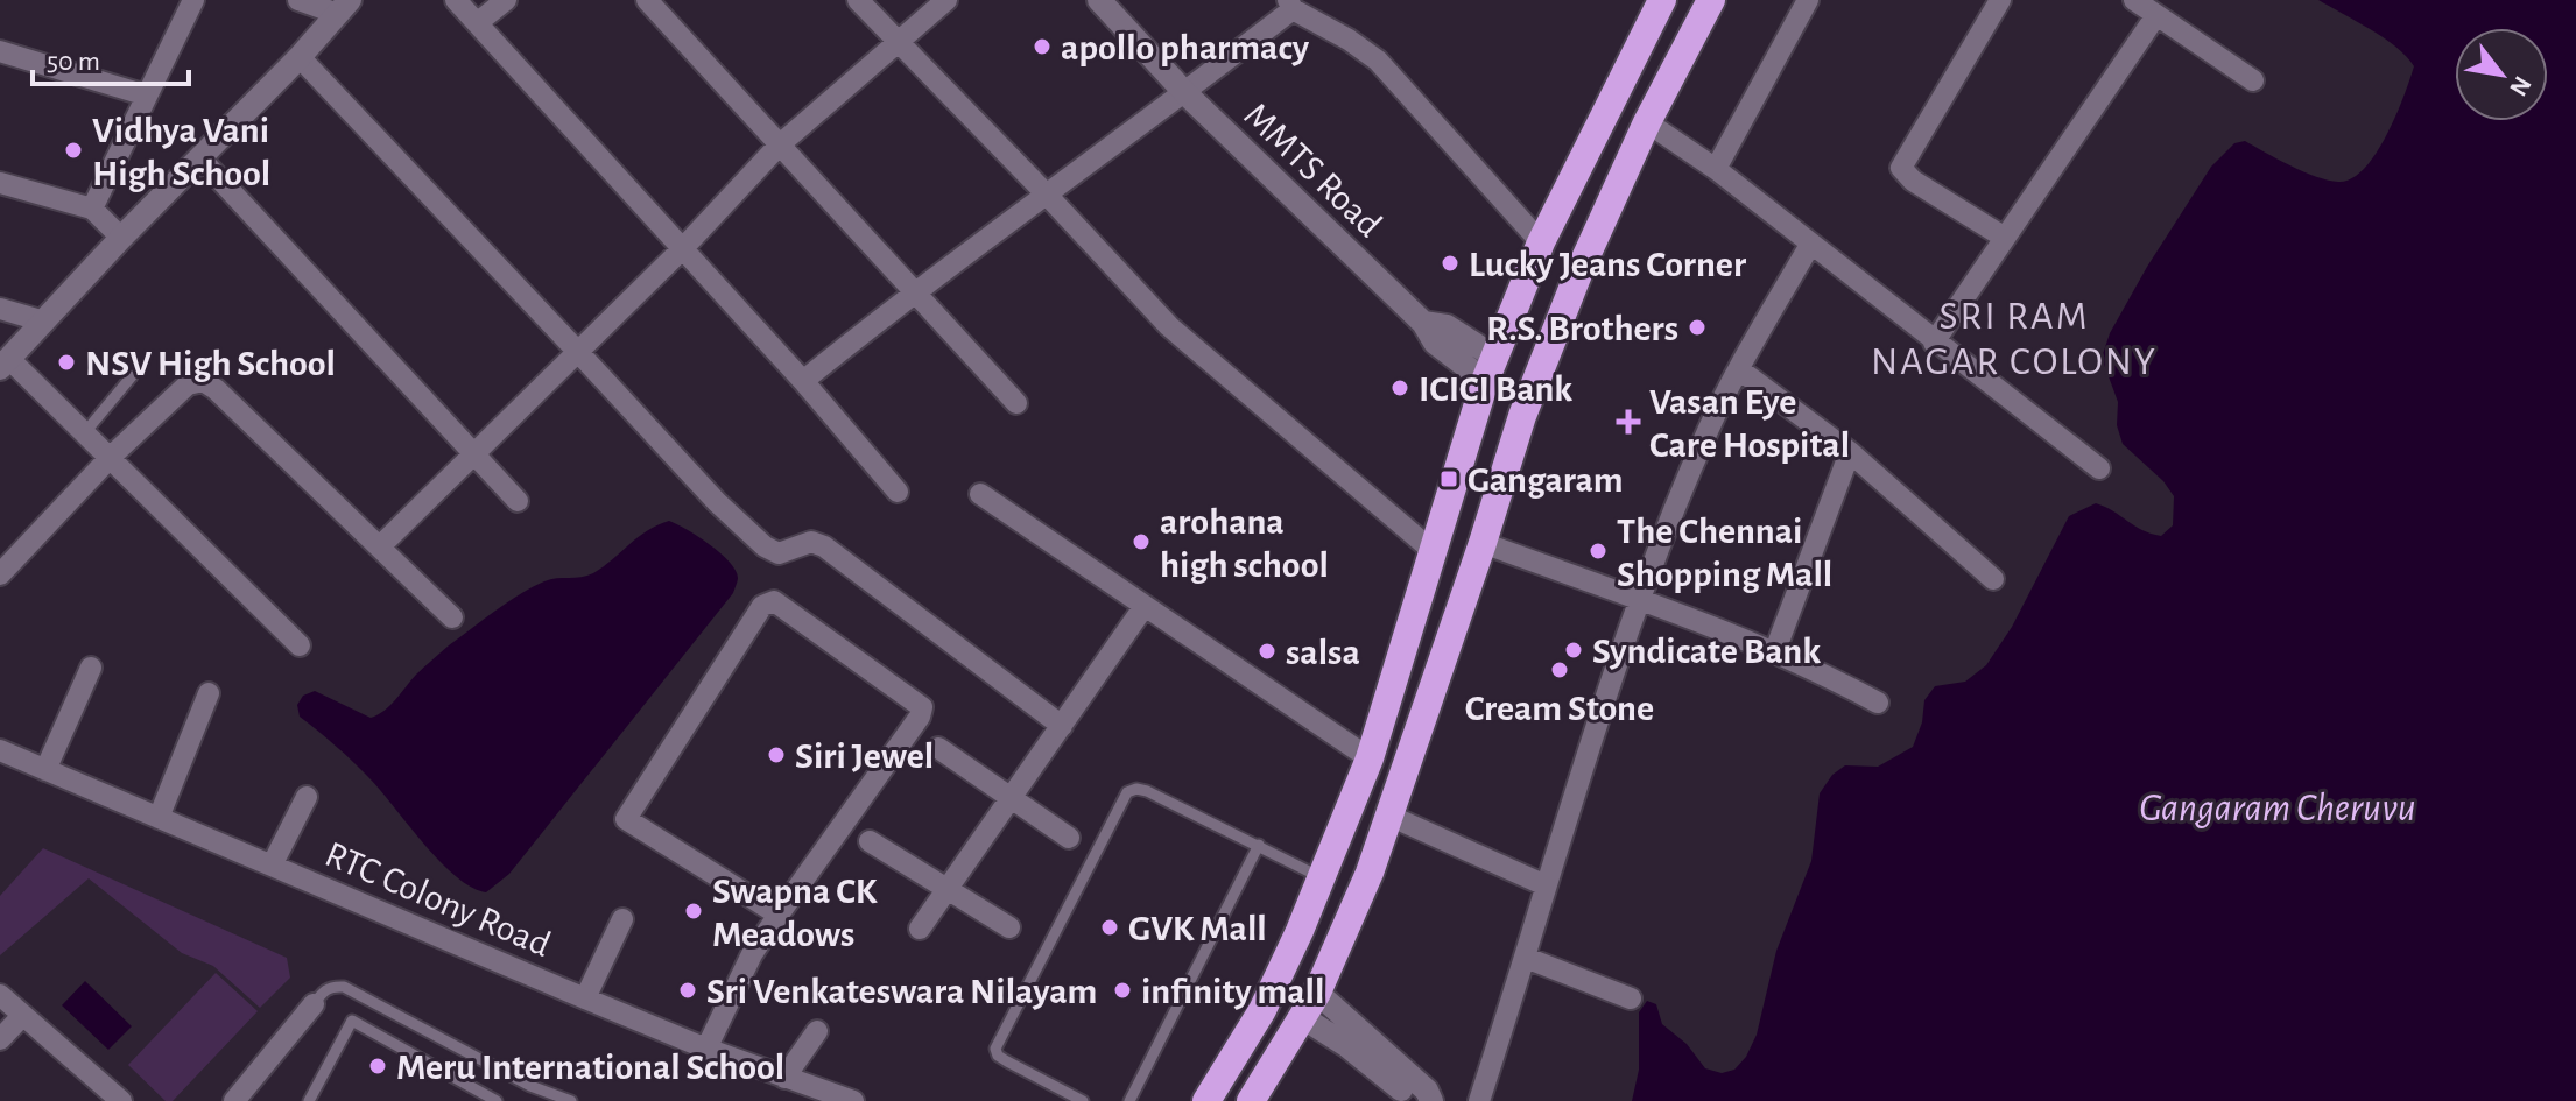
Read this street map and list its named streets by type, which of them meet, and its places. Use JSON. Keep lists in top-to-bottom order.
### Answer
{
  "streets": {
    "main road": ["MMTS Road"],
    "street": ["RTC Colony Road"]
  },
  "districts": ["SRI RAM NAGAR COLONY"],
  "water": ["Gangaram Cheruvu"],
  "places": {
    "other": [
      "apollo pharmacy",
      "Vidhya Vani High School",
      "Lucky Jeans Corner",
      "R.S. Brothers",
      "NSV High School",
      "ICICI Bank",
      "arohana high school",
      "The Chennai Shopping Mall",
      "Syndicate Bank",
      "salsa",
      "Cream Stone",
      "Siri Jewel",
      "Swapna CK Meadows",
      "GVK Mall",
      "Sri Venkateswara Nilayam",
      "infinity mall",
      "Meru International School"
    ],
    "health": ["Vasan Eye Care Hospital"],
    "transit": ["Gangaram"]
  },
  "scale_bar": "50 m",
  "north": "bottom right"
}
